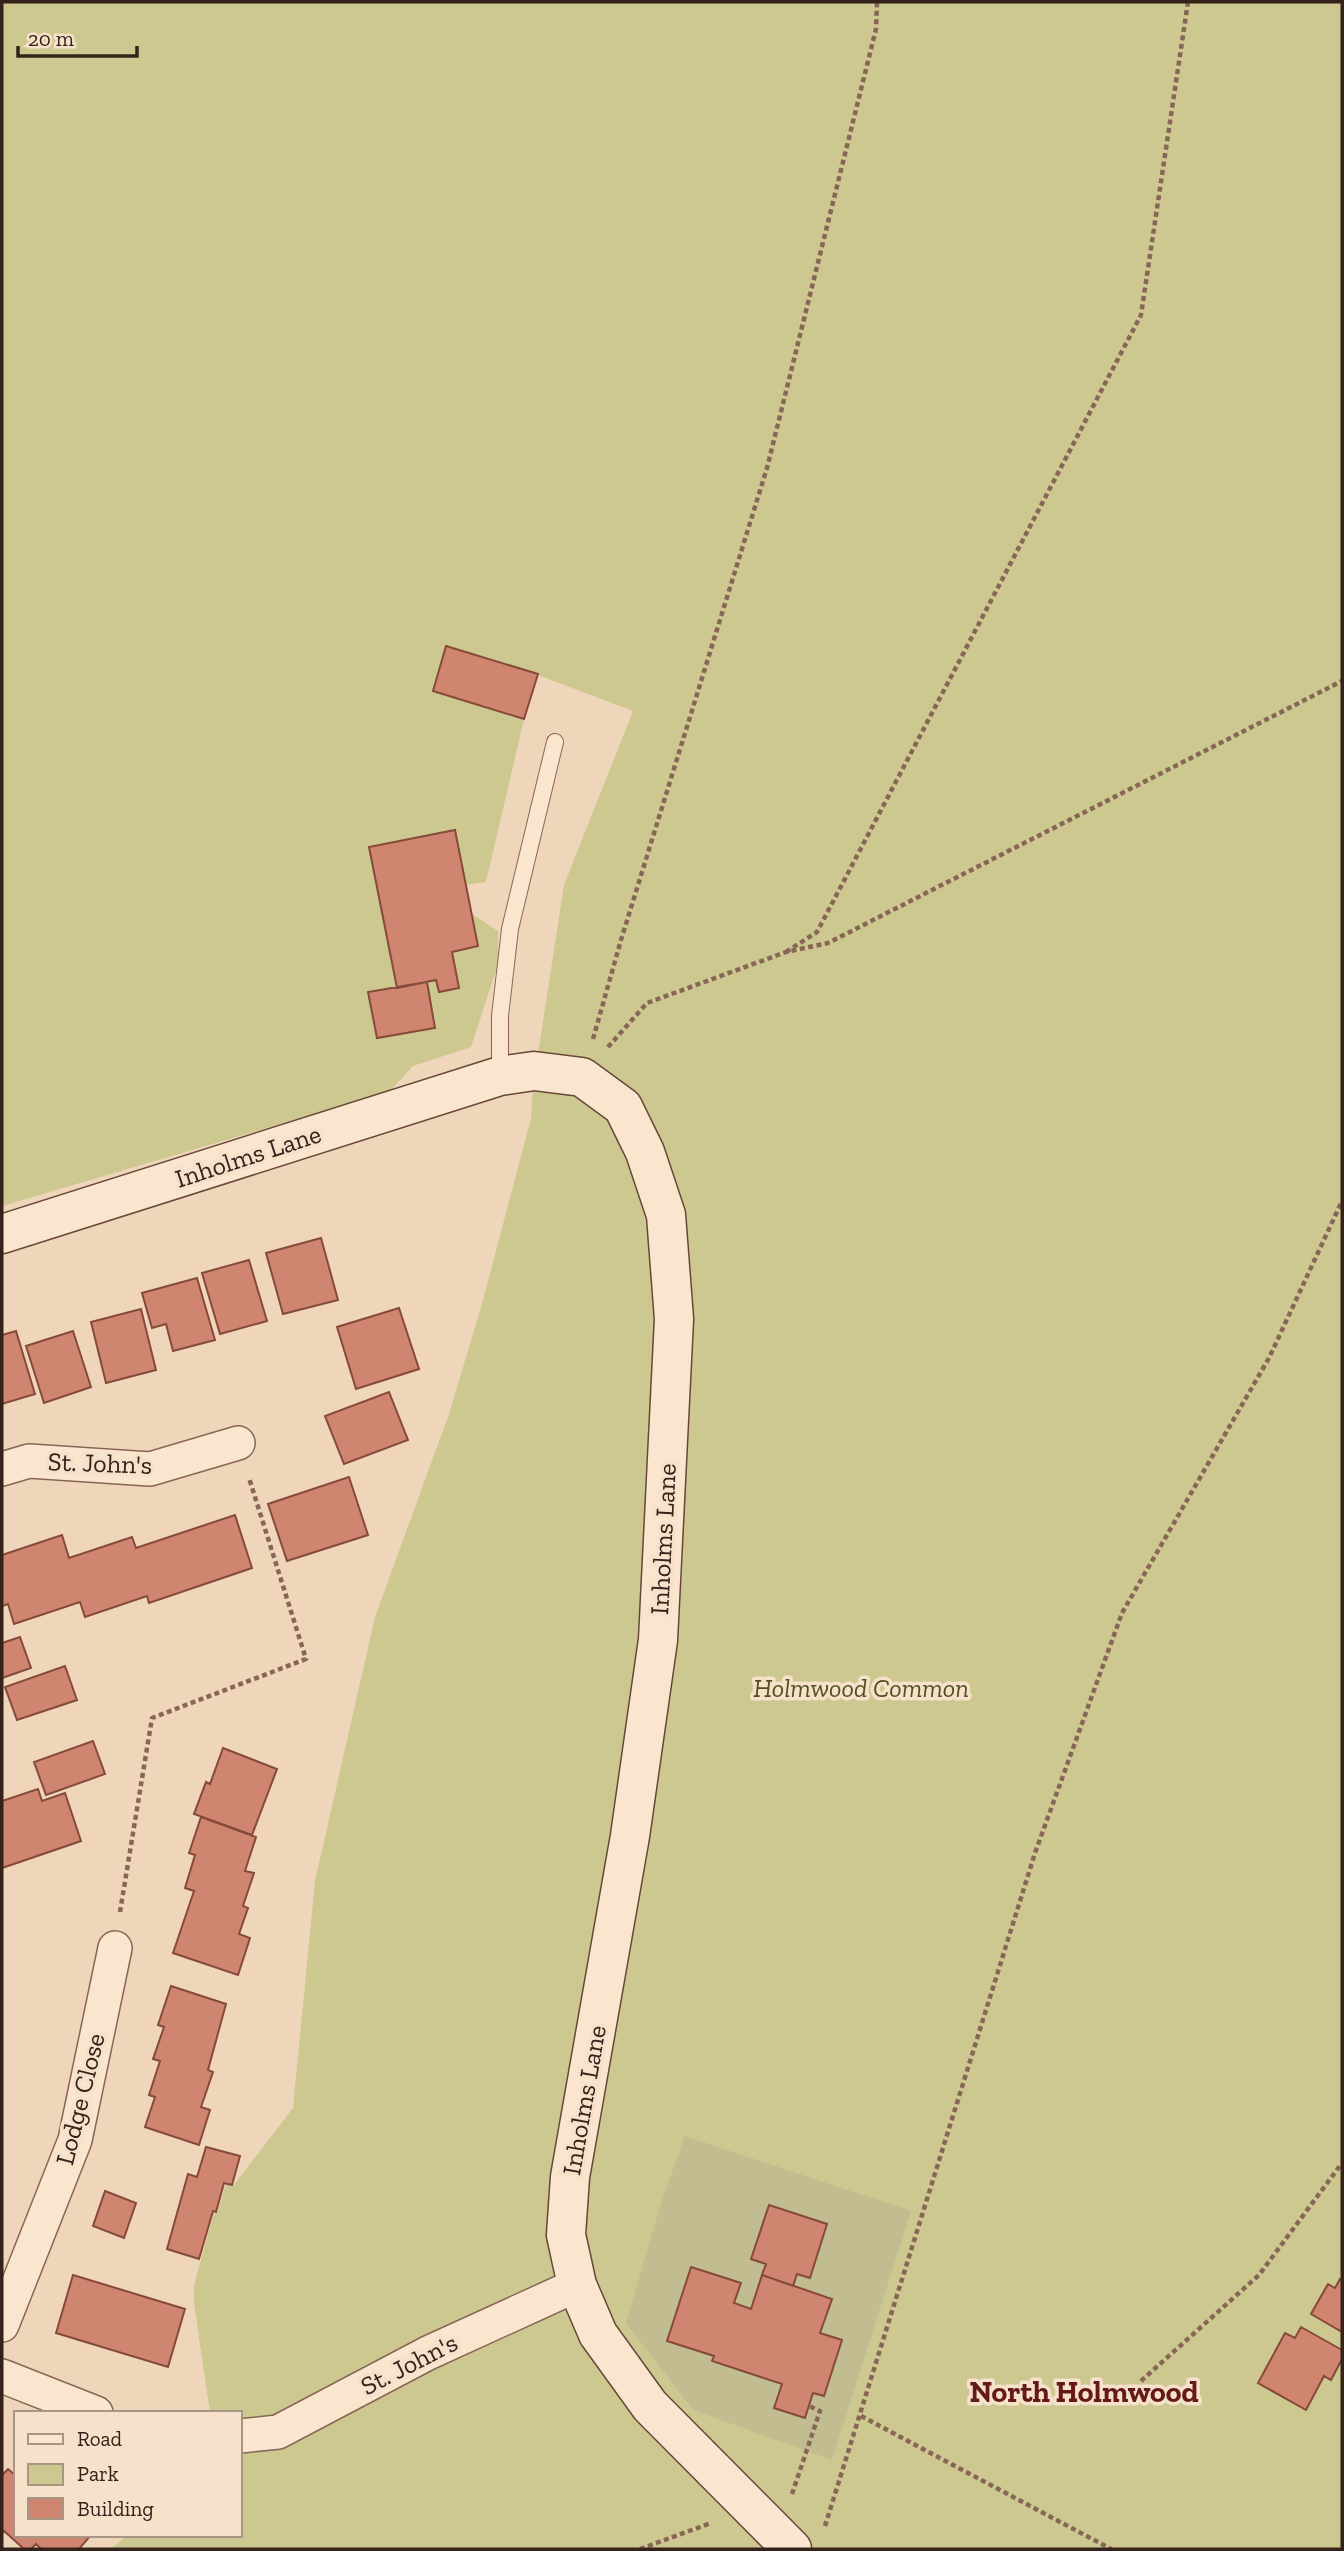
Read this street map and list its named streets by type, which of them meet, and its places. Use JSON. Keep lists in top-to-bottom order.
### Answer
{
  "streets": {
    "street": ["Inholms Lane", "St. John's", "Lodge Close"]
  },
  "crossings": [
    ["Inholms Lane", "St. John's"]
  ],
  "districts": ["North Holmwood"],
  "parks": ["Holmwood Common"],
  "legend": ["Road", "Park", "Building"],
  "scale_bar": "20 m"
}
